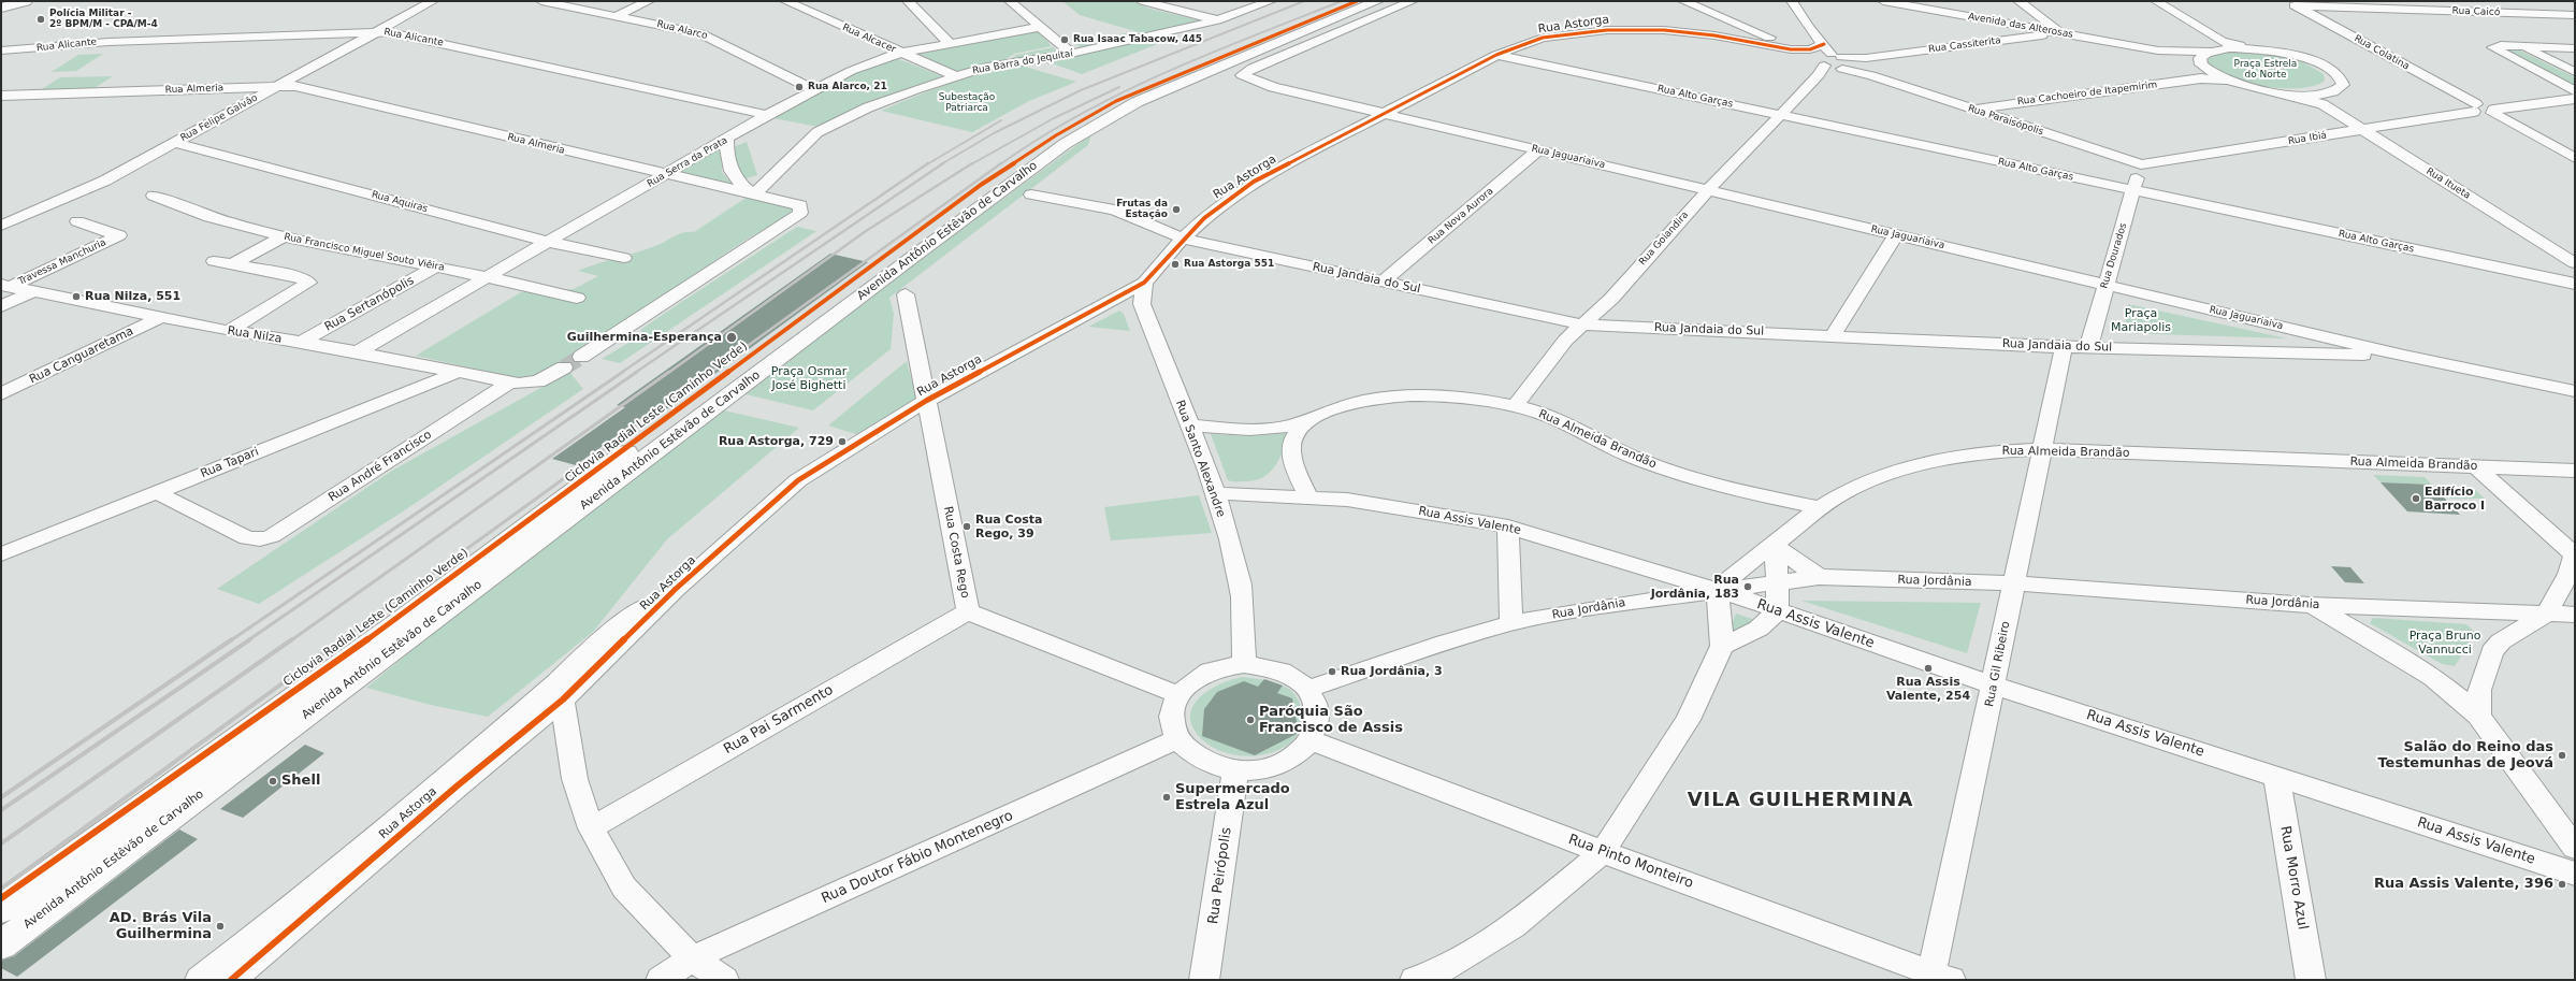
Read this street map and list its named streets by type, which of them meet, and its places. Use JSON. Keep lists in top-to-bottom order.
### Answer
{
  "streets": {
    "main road": ["Avenida Antônio Estêvão de Carvalho"],
    "street": [
      "Rua Caicó",
      "Rua Astorga",
      "Avenida das Alterosas",
      "Rua Alarco",
      "Rua Alicante",
      "Rua Alcacer",
      "Rua Cassiterita",
      "Rua Colatina",
      "Rua Barra do Jequitaí",
      "Rua Almeria",
      "Rua Cachoeiro de Itapemirim",
      "Rua Alto Garças",
      "Rua Felipe Galvão",
      "Rua Paraisópolis",
      "Rua Ibiá",
      "Rua Jaguariaiva",
      "Rua Serra da Prata",
      "Rua Itueta",
      "Rua Aquiras",
      "Rua Nova Aurora",
      "Rua Goiandira",
      "Rua Francisco Miguel Souto Viêira",
      "Rua Dourados",
      "Travessa Manchuria",
      "Rua Jandaia do Sul",
      "Rua Sertanópolis",
      "Rua Nilza",
      "Rua Canguaretama",
      "Rua Almeida Brandão",
      "Rua Santo Alexandre",
      "Rua Tapari",
      "Rua André Francisco",
      "Rua Assis Valente",
      "Rua Costa Rego",
      "Rua Jordânia",
      "Rua Gil Ribeiro",
      "Rua Pai Sarmento",
      "Rua Doutor Fábio Montenegro",
      "Rua Pinto Monteiro",
      "Rua Peirópolis",
      "Rua Morro Azul"
    ],
    "cycle path": ["Ciclovia Radial Leste (Caminho Verde)"]
  },
  "crossings": [
    ["Rua Caicó", "Rua Colatina"],
    ["Rua Astorga", "Rua Alto Garças"],
    ["Rua Astorga", "Rua Jaguariaiva"],
    ["Rua Astorga", "Rua Jandaia do Sul"],
    ["Rua Astorga", "Rua Santo Alexandre"],
    ["Rua Astorga", "Rua Costa Rego"],
    ["Avenida das Alterosas", "Rua Cassiterita"],
    ["Avenida das Alterosas", "Rua Cachoeiro de Itapemirim"],
    ["Rua Alarco", "Rua Serra da Prata"],
    ["Rua Alicante", "Rua Felipe Galvão"],
    ["Rua Alicante", "Rua Serra da Prata"],
    ["Rua Alcacer", "Rua Barra do Jequitaí"],
    ["Rua Alcacer", "Rua Serra da Prata"],
    ["Rua Cassiterita", "Rua Paraisópolis"],
    ["Rua Cassiterita", "Rua Goiandira"],
    ["Rua Colatina", "Rua Ibiá"],
    ["Rua Barra do Jequitaí", "Rua Almeria"],
    ["Rua Almeria", "Rua Felipe Galvão"],
    ["Rua Almeria", "Rua Serra da Prata"],
    ["Rua Cachoeiro de Itapemirim", "Rua Paraisópolis"],
    ["Rua Cachoeiro de Itapemirim", "Rua Itueta"],
    ["Rua Alto Garças", "Rua Goiandira"],
    ["Rua Alto Garças", "Rua Dourados"],
    ["Rua Felipe Galvão", "Rua Aquiras"],
    ["Rua Paraisópolis", "Rua Ibiá"],
    ["Rua Paraisópolis", "Rua Goiandira"],
    ["Rua Paraisópolis", "Rua Dourados"],
    ["Rua Ibiá", "Rua Itueta"],
    ["Rua Ibiá", "Rua Dourados"],
    ["Rua Jaguariaiva", "Rua Nova Aurora"],
    ["Rua Jaguariaiva", "Rua Goiandira"],
    ["Rua Jaguariaiva", "Rua Dourados"],
    ["Rua Jaguariaiva", "Rua Jandaia do Sul"],
    ["Rua Serra da Prata", "Rua Aquiras"],
    ["Rua Serra da Prata", "Rua Francisco Miguel Souto Viêira"],
    ["Rua Serra da Prata", "Rua Nilza"],
    ["Rua Nova Aurora", "Rua Jandaia do Sul"],
    ["Rua Goiandira", "Rua Jandaia do Sul"],
    ["Rua Goiandira", "Rua Almeida Brandão"],
    ["Rua Francisco Miguel Souto Viêira", "Rua Sertanópolis"],
    ["Rua Dourados", "Rua Jandaia do Sul"],
    ["Travessa Manchuria", "Rua Nilza"],
    ["Rua Jandaia do Sul", "Rua Gil Ribeiro"],
    ["Rua Sertanópolis", "Rua Nilza"],
    ["Rua Nilza", "Rua Canguaretama"],
    ["Rua Nilza", "Rua Tapari"],
    ["Rua Nilza", "Rua André Francisco"],
    ["Rua Almeida Brandão", "Rua Gil Ribeiro"],
    ["Rua Santo Alexandre", "Rua Assis Valente"],
    ["Rua Santo Alexandre", "Rua Costa Rego"],
    ["Rua Santo Alexandre", "Rua Jordânia"],
    ["Rua Santo Alexandre", "Rua Doutor Fábio Montenegro"],
    ["Rua Santo Alexandre", "Rua Pinto Monteiro"],
    ["Rua Santo Alexandre", "Rua Peirópolis"],
    ["Rua Tapari", "Rua André Francisco"],
    ["Rua Assis Valente", "Rua Jordânia"],
    ["Rua Assis Valente", "Rua Gil Ribeiro"],
    ["Rua Assis Valente", "Rua Morro Azul"],
    ["Rua Costa Rego", "Rua Jordânia"],
    ["Rua Costa Rego", "Rua Pai Sarmento"],
    ["Rua Costa Rego", "Rua Doutor Fábio Montenegro"],
    ["Rua Costa Rego", "Rua Pinto Monteiro"],
    ["Rua Costa Rego", "Rua Peirópolis"],
    ["Rua Jordânia", "Rua Gil Ribeiro"],
    ["Rua Jordânia", "Rua Doutor Fábio Montenegro"],
    ["Rua Jordânia", "Rua Pinto Monteiro"],
    ["Rua Jordânia", "Rua Peirópolis"],
    ["Rua Gil Ribeiro", "Rua Pinto Monteiro"],
    ["Rua Doutor Fábio Montenegro", "Rua Pinto Monteiro"],
    ["Rua Doutor Fábio Montenegro", "Rua Peirópolis"],
    ["Rua Pinto Monteiro", "Rua Peirópolis"]
  ],
  "districts": ["VILA GUILHERMINA"],
  "parks": [
    "Praça Estrela do Norte",
    "Subestação Patriarca",
    "Praça Mariapolis",
    "Praça Osmar José Bighetti",
    "Praça Bruno Vannucci"
  ],
  "places": [
    "Polícia Militar - 2º BPM/M - CPA/M-4",
    "Rua Isaac Tabacow, 445",
    "Rua Alarco, 21",
    "Frutas da Estação",
    "Rua Astorga 551",
    "Rua Nilza, 551",
    "Guilhermina-Esperança",
    "Rua Astorga, 729",
    "Edifício Barroco I",
    "Rua Costa Rego, 39",
    "Rua Jordânia, 183",
    "Rua Assis Valente, 254",
    "Rua Jordânia, 3",
    "Paróquia São Francisco de Assis",
    "Salão do Reino das Testemunhas de Jeová",
    "Shell",
    "Supermercado Estrela Azul",
    "Rua Assis Valente, 396",
    "AD. Brás Vila Guilhermina"
  ]
}
